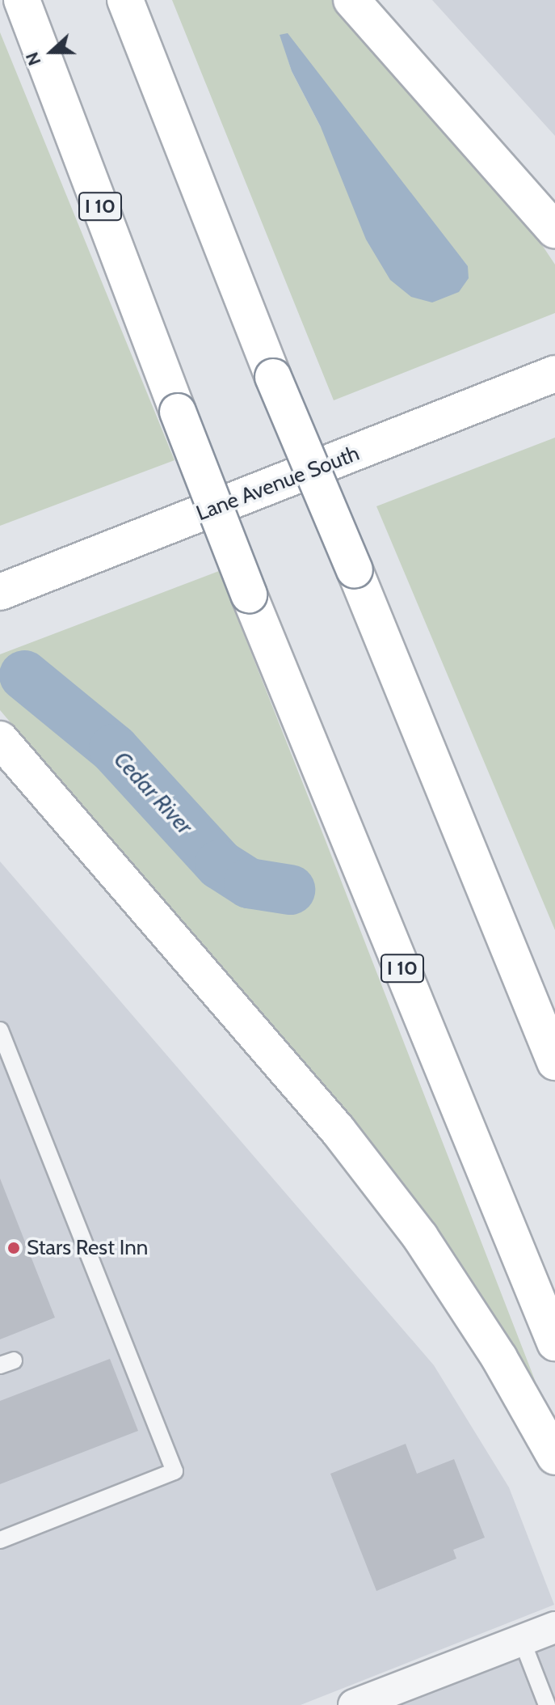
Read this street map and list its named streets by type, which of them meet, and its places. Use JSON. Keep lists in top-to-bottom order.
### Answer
{
  "streets": {
    "main road": ["I 10", "Lane Avenue South"]
  },
  "water": ["Cedar River"],
  "places": ["Stars Rest Inn"],
  "north": "left"
}
